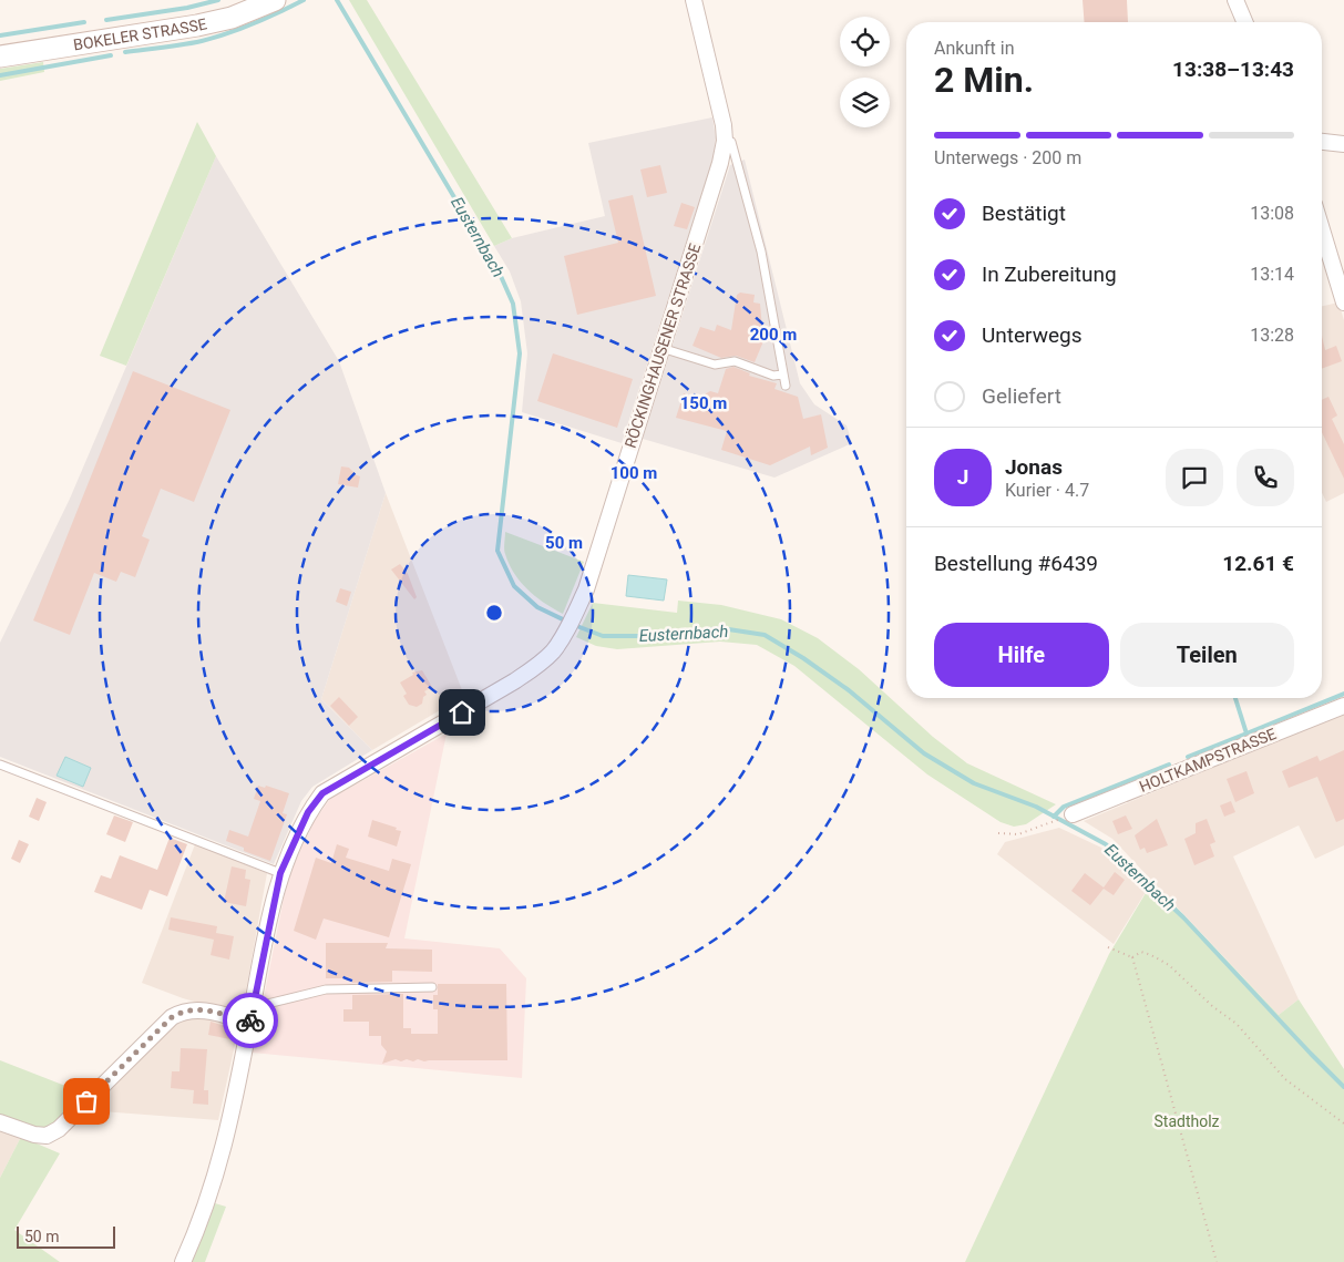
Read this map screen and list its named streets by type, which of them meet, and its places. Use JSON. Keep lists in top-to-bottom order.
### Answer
{
  "streets": {
    "street": ["BOKELER STRASSE", "RÖCKINGHAUSENER STRASSE", "HOLTKAMPSTRASSE"]
  },
  "water": ["Eusternbach"],
  "parks": ["Stadtholz"],
  "scale_bar": "50 m",
  "page": {
    "heading": ["2 Min.", "Ankunft in", "13:38–13:43"],
    "panel": [
      "Jonas",
      "Kurier · 4.7",
      "Bestellung #6439",
      "12.61 €"
    ],
    "bar": "Unterwegs · 200 m",
    "list": [
      ["Bestätigt", "13:08"],
      ["In Zubereitung", "13:14"],
      ["Unterwegs", "13:28"],
      "Geliefert"
    ],
    "round": "J",
    "buttons": ["Hilfe", "Teilen"],
    "scale": "50 m"
  },
  "rings": [
    "200 m",
    "150 m",
    "100 m",
    "50 m"
  ]
}
